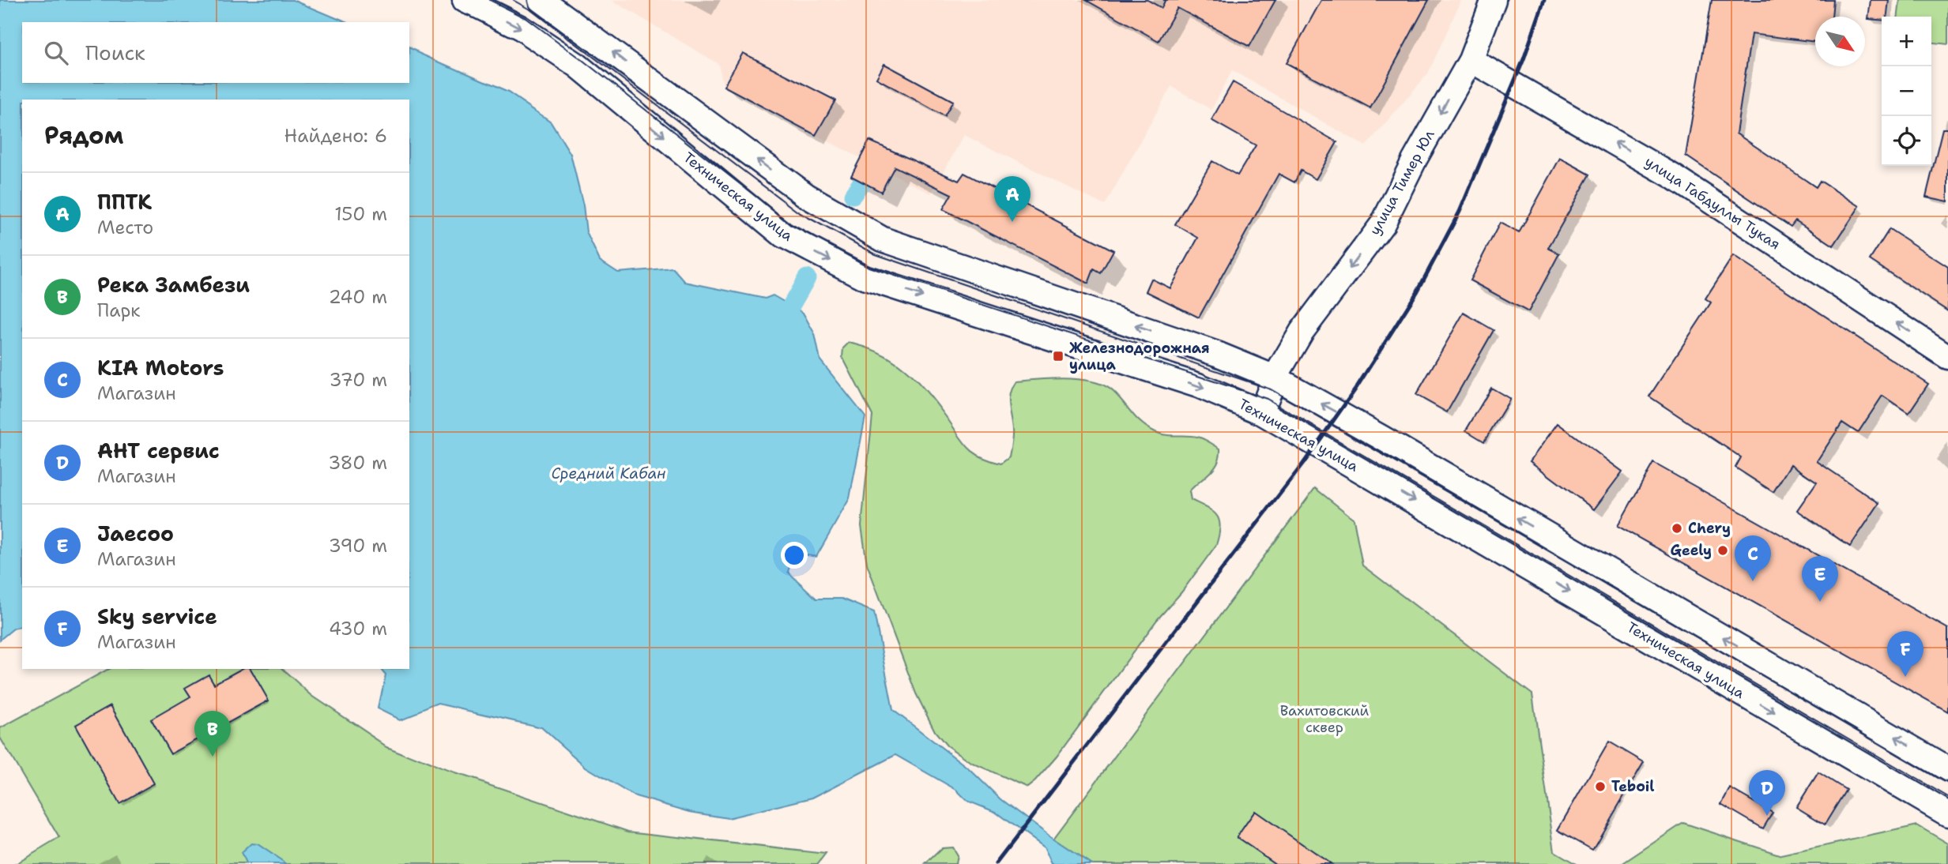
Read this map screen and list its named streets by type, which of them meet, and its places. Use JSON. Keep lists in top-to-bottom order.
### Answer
{
  "streets": {
    "main road": ["улица Тимер Юл", "Техническая улица", "улица Габдуллы Тукая"]
  },
  "crossings": [
    ["улица Тимер Юл", "Техническая улица"],
    ["улица Тимер Юл", "улица Габдуллы Тукая"]
  ],
  "one_way": ["улица Тимер Юл", "улица Габдуллы Тукая"],
  "water": ["Средний Кабан"],
  "parks": ["Вахитовский сквер"],
  "places": {
    "transit": ["Железнодорожная улица"],
    "other": ["Chery", "Geely", "Teboil"]
  },
  "north": "bottom right",
  "page": {
    "map_buttons": ["+", "−"],
    "search": "Поиск",
    "heading": ["Рядом", "Найдено: 6"],
    "list": [
      {
        "mark": "A",
        "name": "ППТК",
        "note": "Место",
        "value": "150 m"
      },
      {
        "mark": "B",
        "name": "Река Замбези",
        "note": "Парк",
        "value": "240 m"
      },
      {
        "mark": "C",
        "name": "KIA Motors",
        "note": "Магазин",
        "value": "370 m"
      },
      {
        "mark": "D",
        "name": "АНТ сервис",
        "note": "Магазин",
        "value": "380 m"
      },
      {
        "mark": "E",
        "name": "Jaecoo",
        "note": "Магазин",
        "value": "390 m"
      },
      {
        "mark": "F",
        "name": "Sky service",
        "note": "Магазин",
        "value": "430 m"
      }
    ],
    "pins": [
      "A",
      "C",
      "E",
      "F",
      "B",
      "D"
    ]
  }
}
